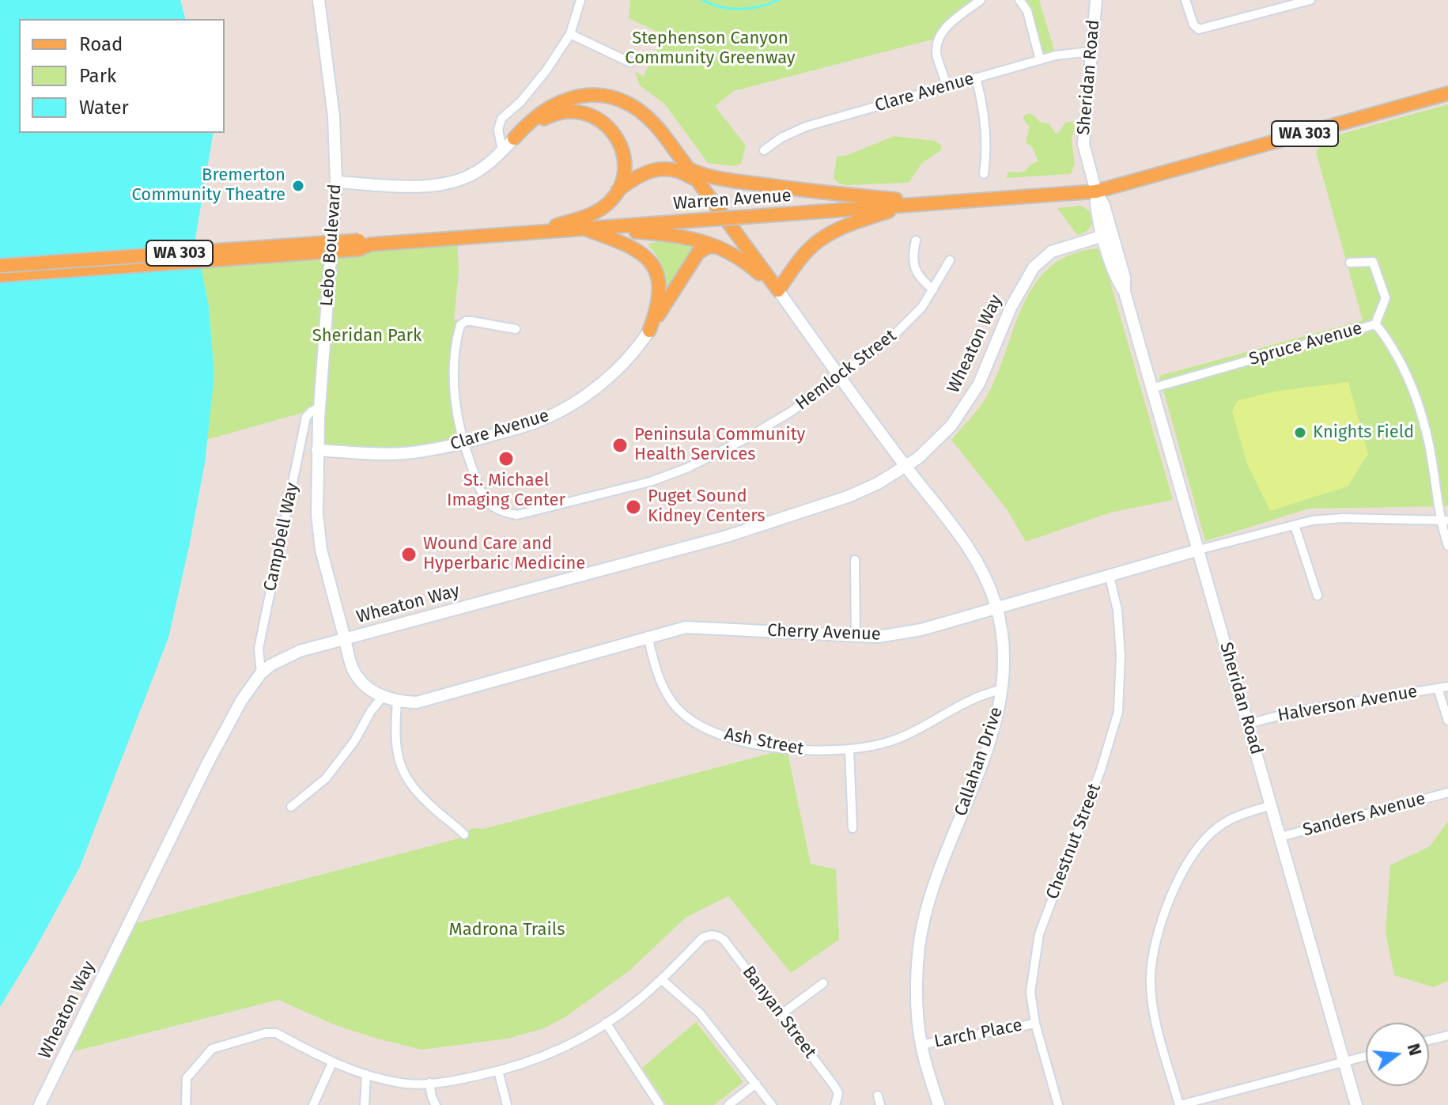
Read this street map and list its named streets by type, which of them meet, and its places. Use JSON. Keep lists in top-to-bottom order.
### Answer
{
  "streets": {
    "main road": [
      "Sheridan Road",
      "Clare Avenue",
      "WA 303",
      "Warren Avenue",
      "Lebo Boulevard",
      "Wheaton Way",
      "Cherry Avenue",
      "Callahan Drive"
    ],
    "street": [
      "Spruce Avenue",
      "Hemlock Street",
      "Campbell Way",
      "Halverson Avenue",
      "Ash Street",
      "Sanders Avenue",
      "Chestnut Street",
      "Banyan Street",
      "Larch Place"
    ]
  },
  "crossings": [
    ["Sheridan Road", "Clare Avenue"],
    ["Sheridan Road", "WA 303"],
    ["Sheridan Road", "Warren Avenue"],
    ["Sheridan Road", "Wheaton Way"],
    ["Sheridan Road", "Spruce Avenue"],
    ["Sheridan Road", "Cherry Avenue"],
    ["Sheridan Road", "Halverson Avenue"],
    ["Sheridan Road", "Sanders Avenue"],
    ["Clare Avenue", "Lebo Boulevard"],
    ["Clare Avenue", "Hemlock Street"],
    ["WA 303", "Warren Avenue"],
    ["Lebo Boulevard", "Wheaton Way"],
    ["Lebo Boulevard", "Campbell Way"],
    ["Lebo Boulevard", "Cherry Avenue"],
    ["Wheaton Way", "Campbell Way"],
    ["Wheaton Way", "Cherry Avenue"],
    ["Wheaton Way", "Callahan Drive"],
    ["Hemlock Street", "Callahan Drive"],
    ["Cherry Avenue", "Ash Street"],
    ["Cherry Avenue", "Callahan Drive"],
    ["Cherry Avenue", "Chestnut Street"],
    ["Ash Street", "Callahan Drive"],
    ["Callahan Drive", "Larch Place"],
    ["Chestnut Street", "Larch Place"]
  ],
  "parks": ["Stephenson Canyon Community Greenway", "Sheridan Park", "Madrona Trails"],
  "places": [
    "Bremerton Community Theatre",
    "Knights Field",
    "Peninsula Community Health Services",
    "St. Michael Imaging Center",
    "Puget Sound Kidney Centers",
    "Wound Care and Hyperbaric Medicine"
  ],
  "legend": ["Road", "Park", "Water"],
  "north": "right"
}
